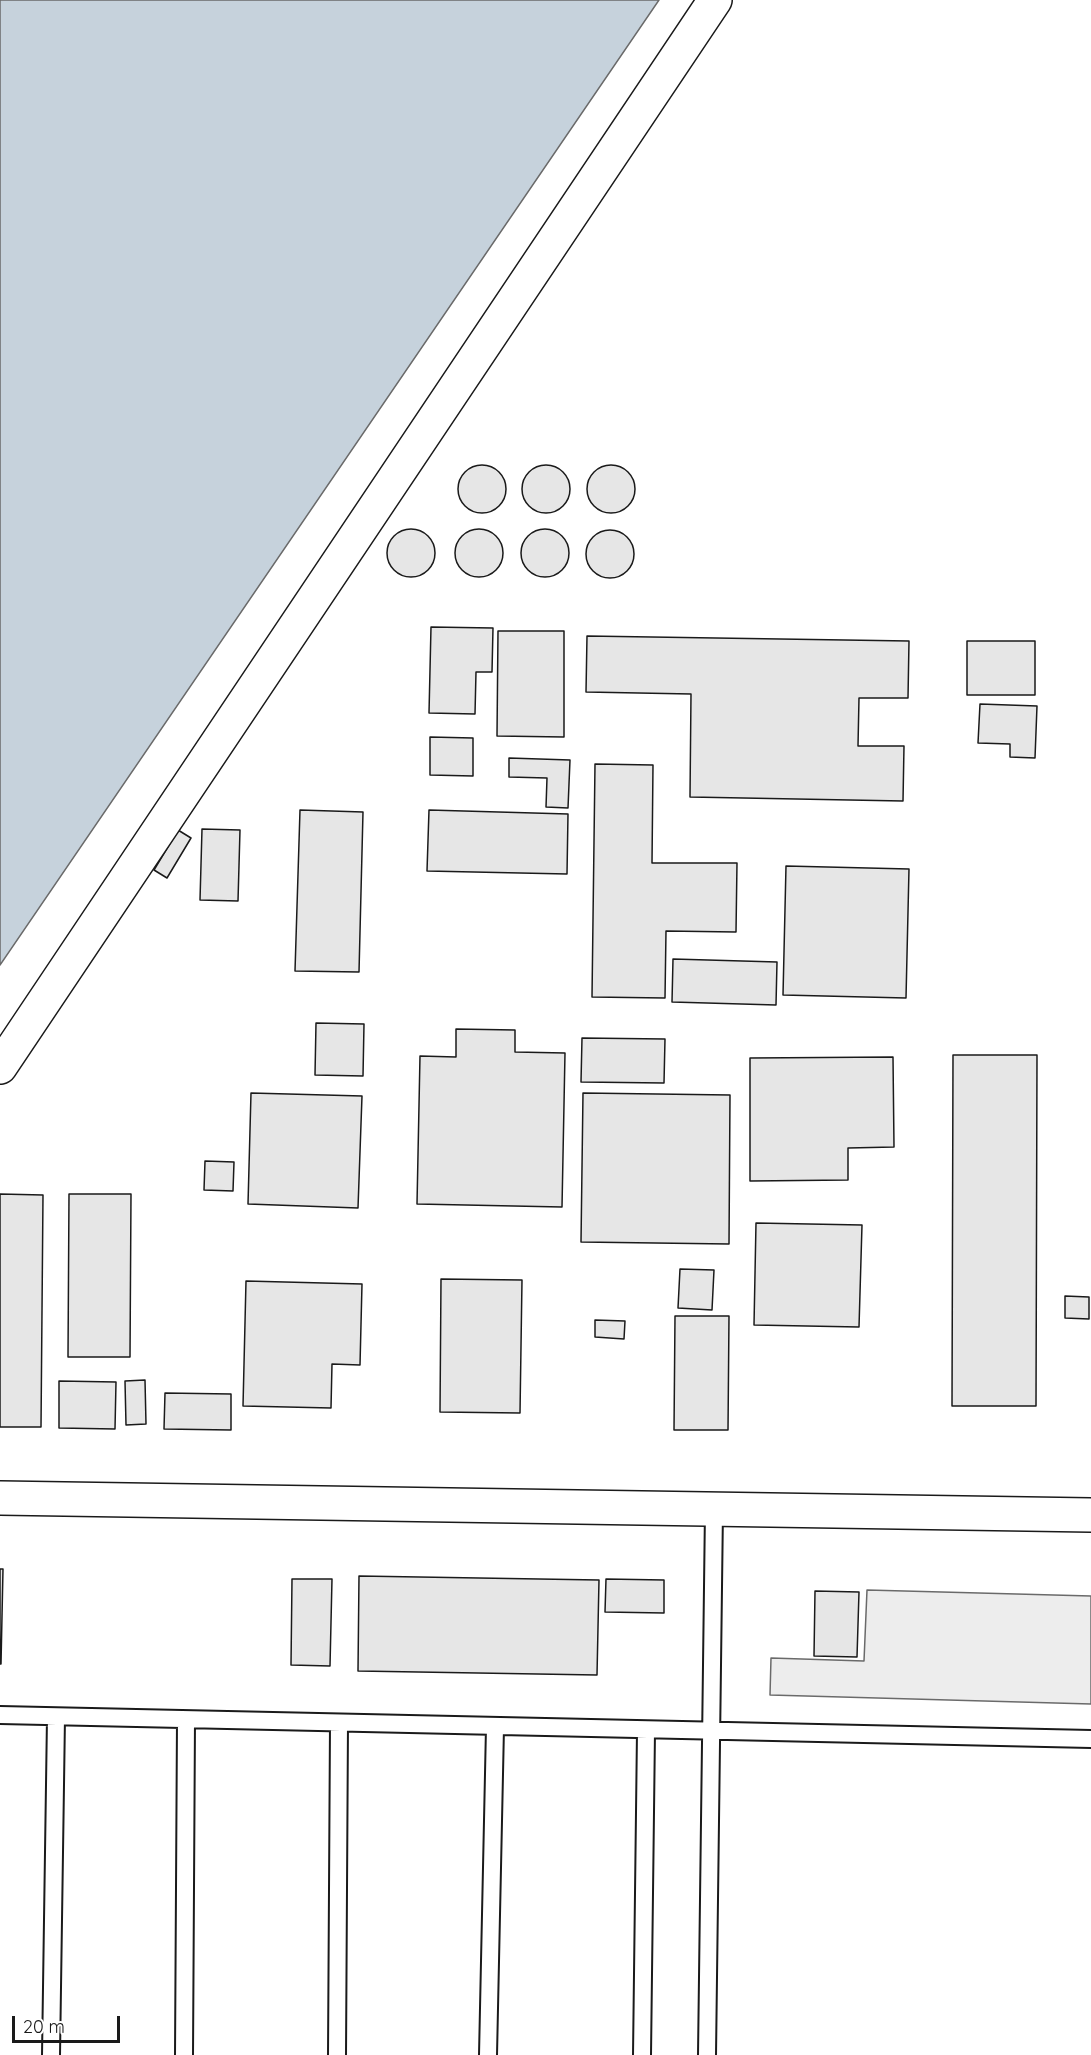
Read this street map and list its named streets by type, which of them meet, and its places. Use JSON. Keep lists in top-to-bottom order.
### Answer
{
  "scale_bar": "20 m"
}
